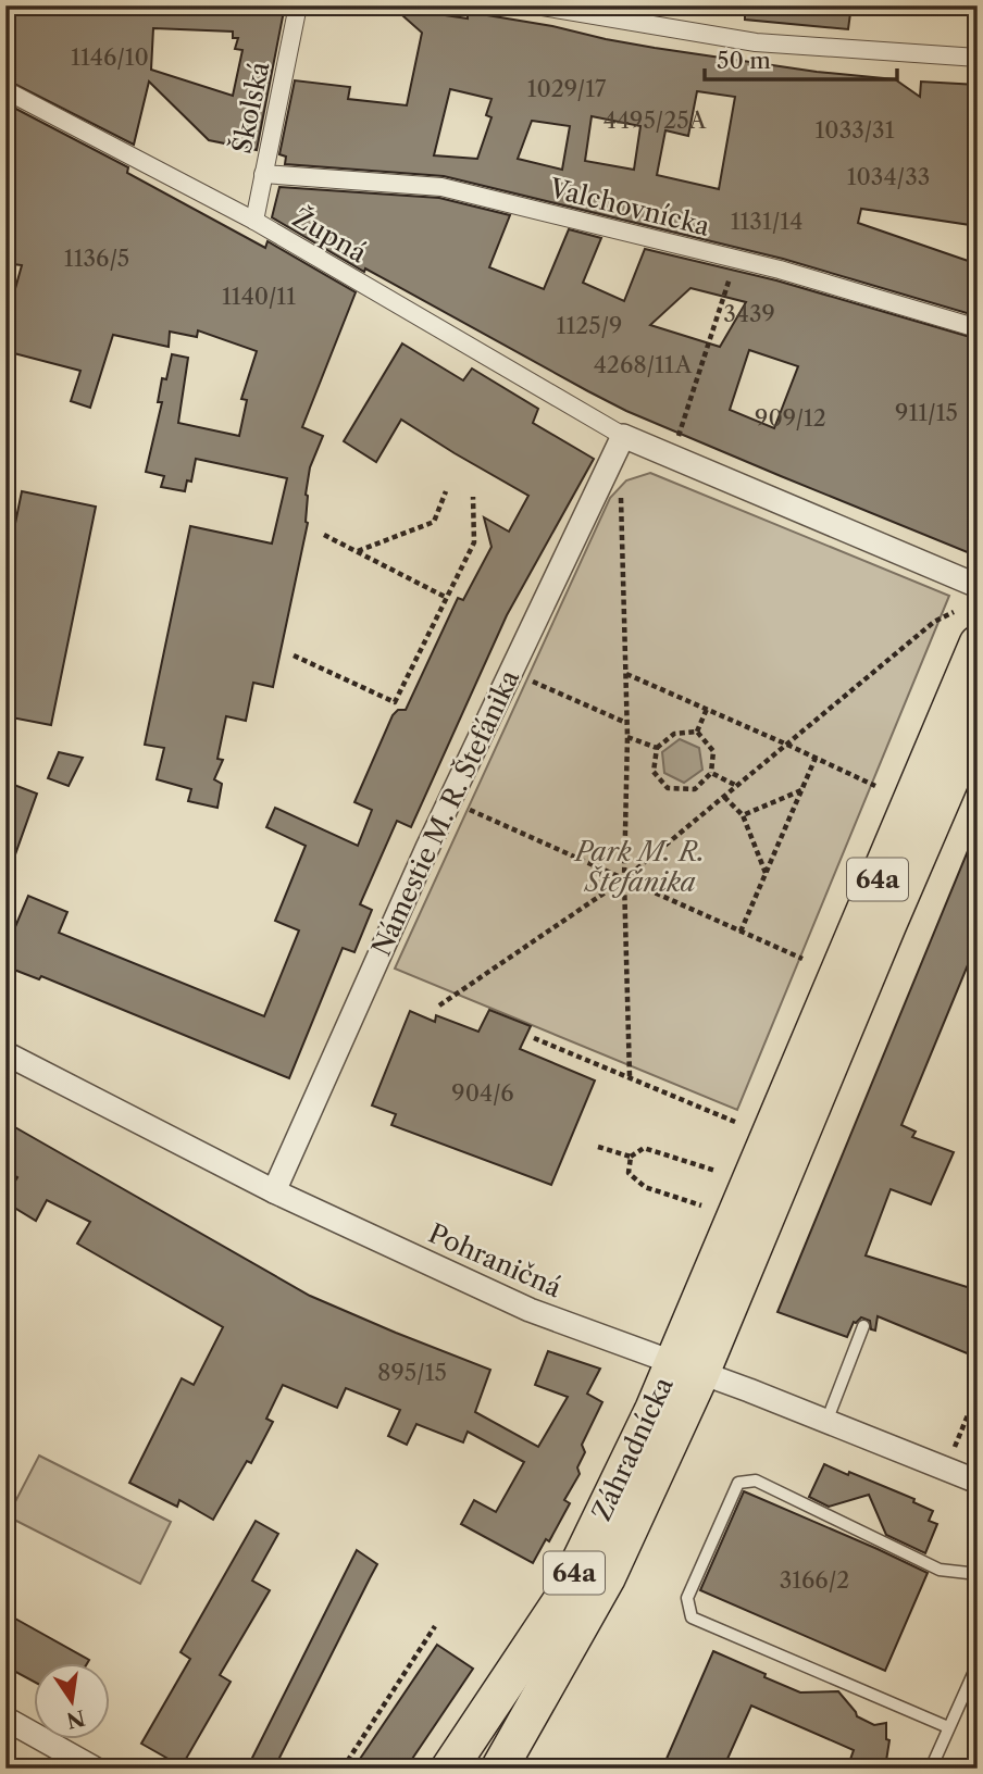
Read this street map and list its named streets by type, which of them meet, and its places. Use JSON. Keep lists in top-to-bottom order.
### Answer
{
  "streets": {
    "main road": ["64a", "Záhradnícka"],
    "street": [
      "Školská",
      "Valchovnícka",
      "Župná",
      "Námestie M. R. Štefánika",
      "Pohraničná"
    ]
  },
  "crossings": [
    ["Školská", "Valchovnícka"],
    ["Školská", "Župná"],
    ["Župná", "Námestie M. R. Štefánika"],
    ["Námestie M. R. Štefánika", "Pohraničná"],
    ["64a", "Pohraničná"],
    ["64a", "Záhradnícka"],
    ["Pohraničná", "Záhradnícka"]
  ],
  "parks": ["Park M. R. Štefánika"],
  "house_numbers": [
    "1146/10",
    "1029/17",
    "4495/25A",
    "1033/31",
    "1034/33",
    "1131/14",
    "1136/5",
    "1140/11",
    "3439",
    "1125/9",
    "4268/11A",
    "911/15",
    "909/12",
    "904/6",
    "895/15",
    "3166/2"
  ],
  "scale_bar": "50 m",
  "north": "bottom"
}
